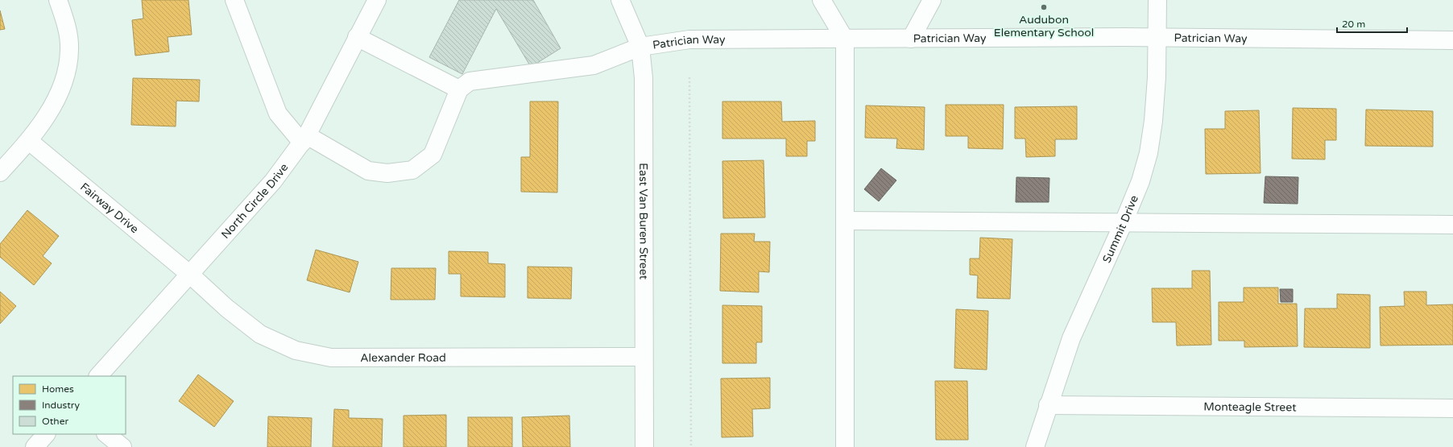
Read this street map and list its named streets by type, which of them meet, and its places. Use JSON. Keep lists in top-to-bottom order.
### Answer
{
  "streets": {
    "street": [
      "Patrician Way",
      "North Circle Drive",
      "Fairway Drive",
      "East Van Buren Street",
      "Summit Drive",
      "Alexander Road",
      "Monteagle Street"
    ]
  },
  "crossings": [
    ["Patrician Way", "East Van Buren Street"],
    ["Patrician Way", "Summit Drive"],
    ["North Circle Drive", "Fairway Drive"],
    ["North Circle Drive", "Alexander Road"],
    ["Fairway Drive", "Alexander Road"],
    ["East Van Buren Street", "Alexander Road"],
    ["Summit Drive", "Monteagle Street"]
  ],
  "places": ["Audubon Elementary School"],
  "legend": ["Homes", "Industry", "Other"],
  "scale_bar": "20 m"
}
